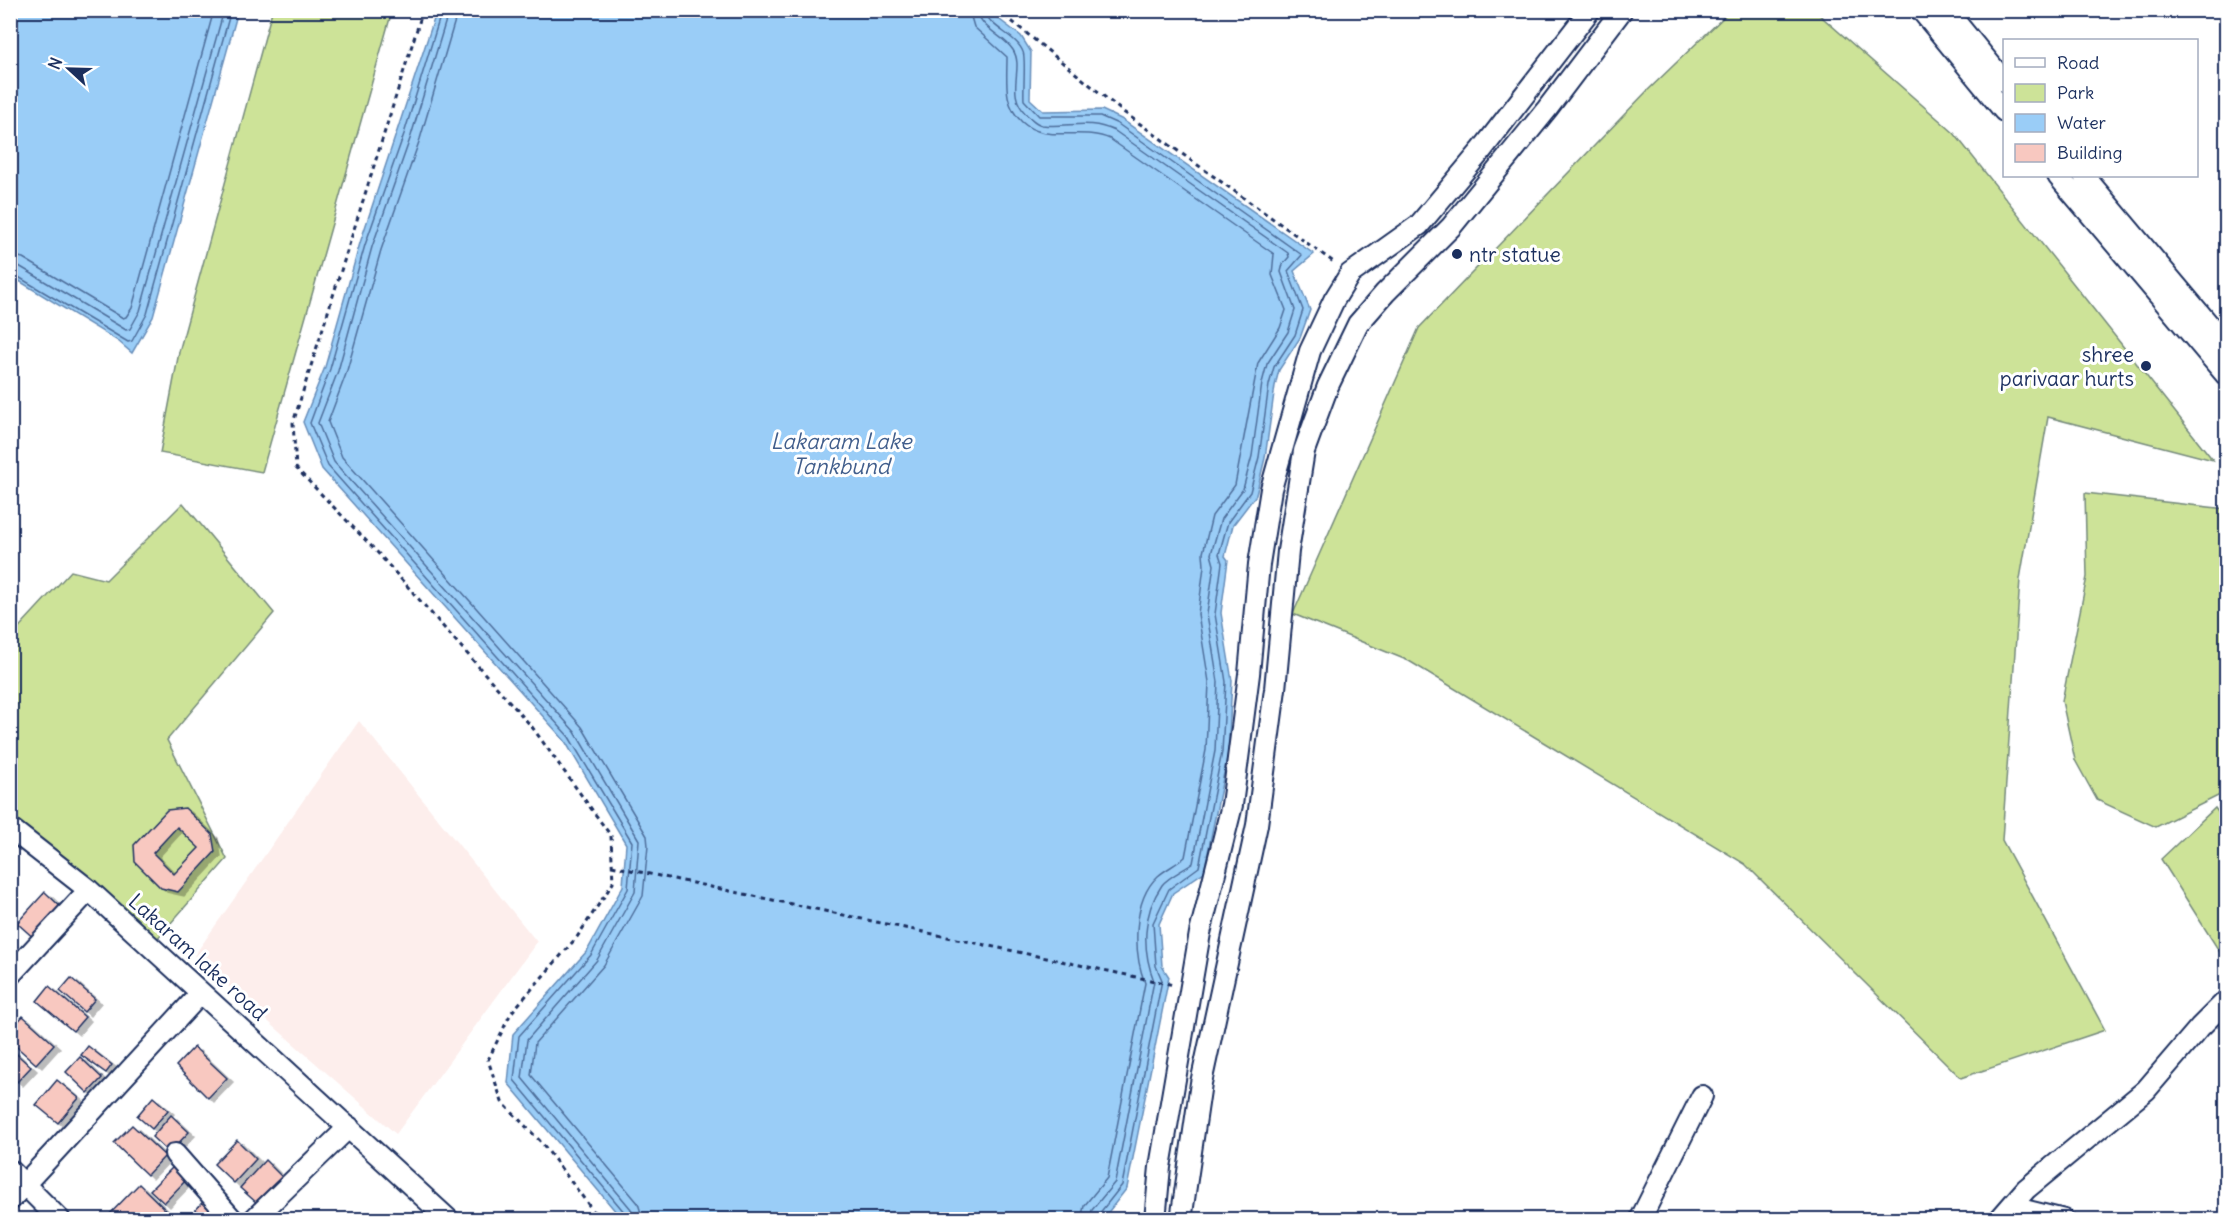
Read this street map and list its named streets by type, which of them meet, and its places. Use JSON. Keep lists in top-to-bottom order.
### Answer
{
  "streets": {
    "street": ["Lakaram lake road"]
  },
  "water": ["Lakaram Lake Tankbund"],
  "places": ["ntr statue", "shree parivaar hurts"],
  "legend": [
    "Road",
    "Park",
    "Water",
    "Building"
  ],
  "north": "left"
}
